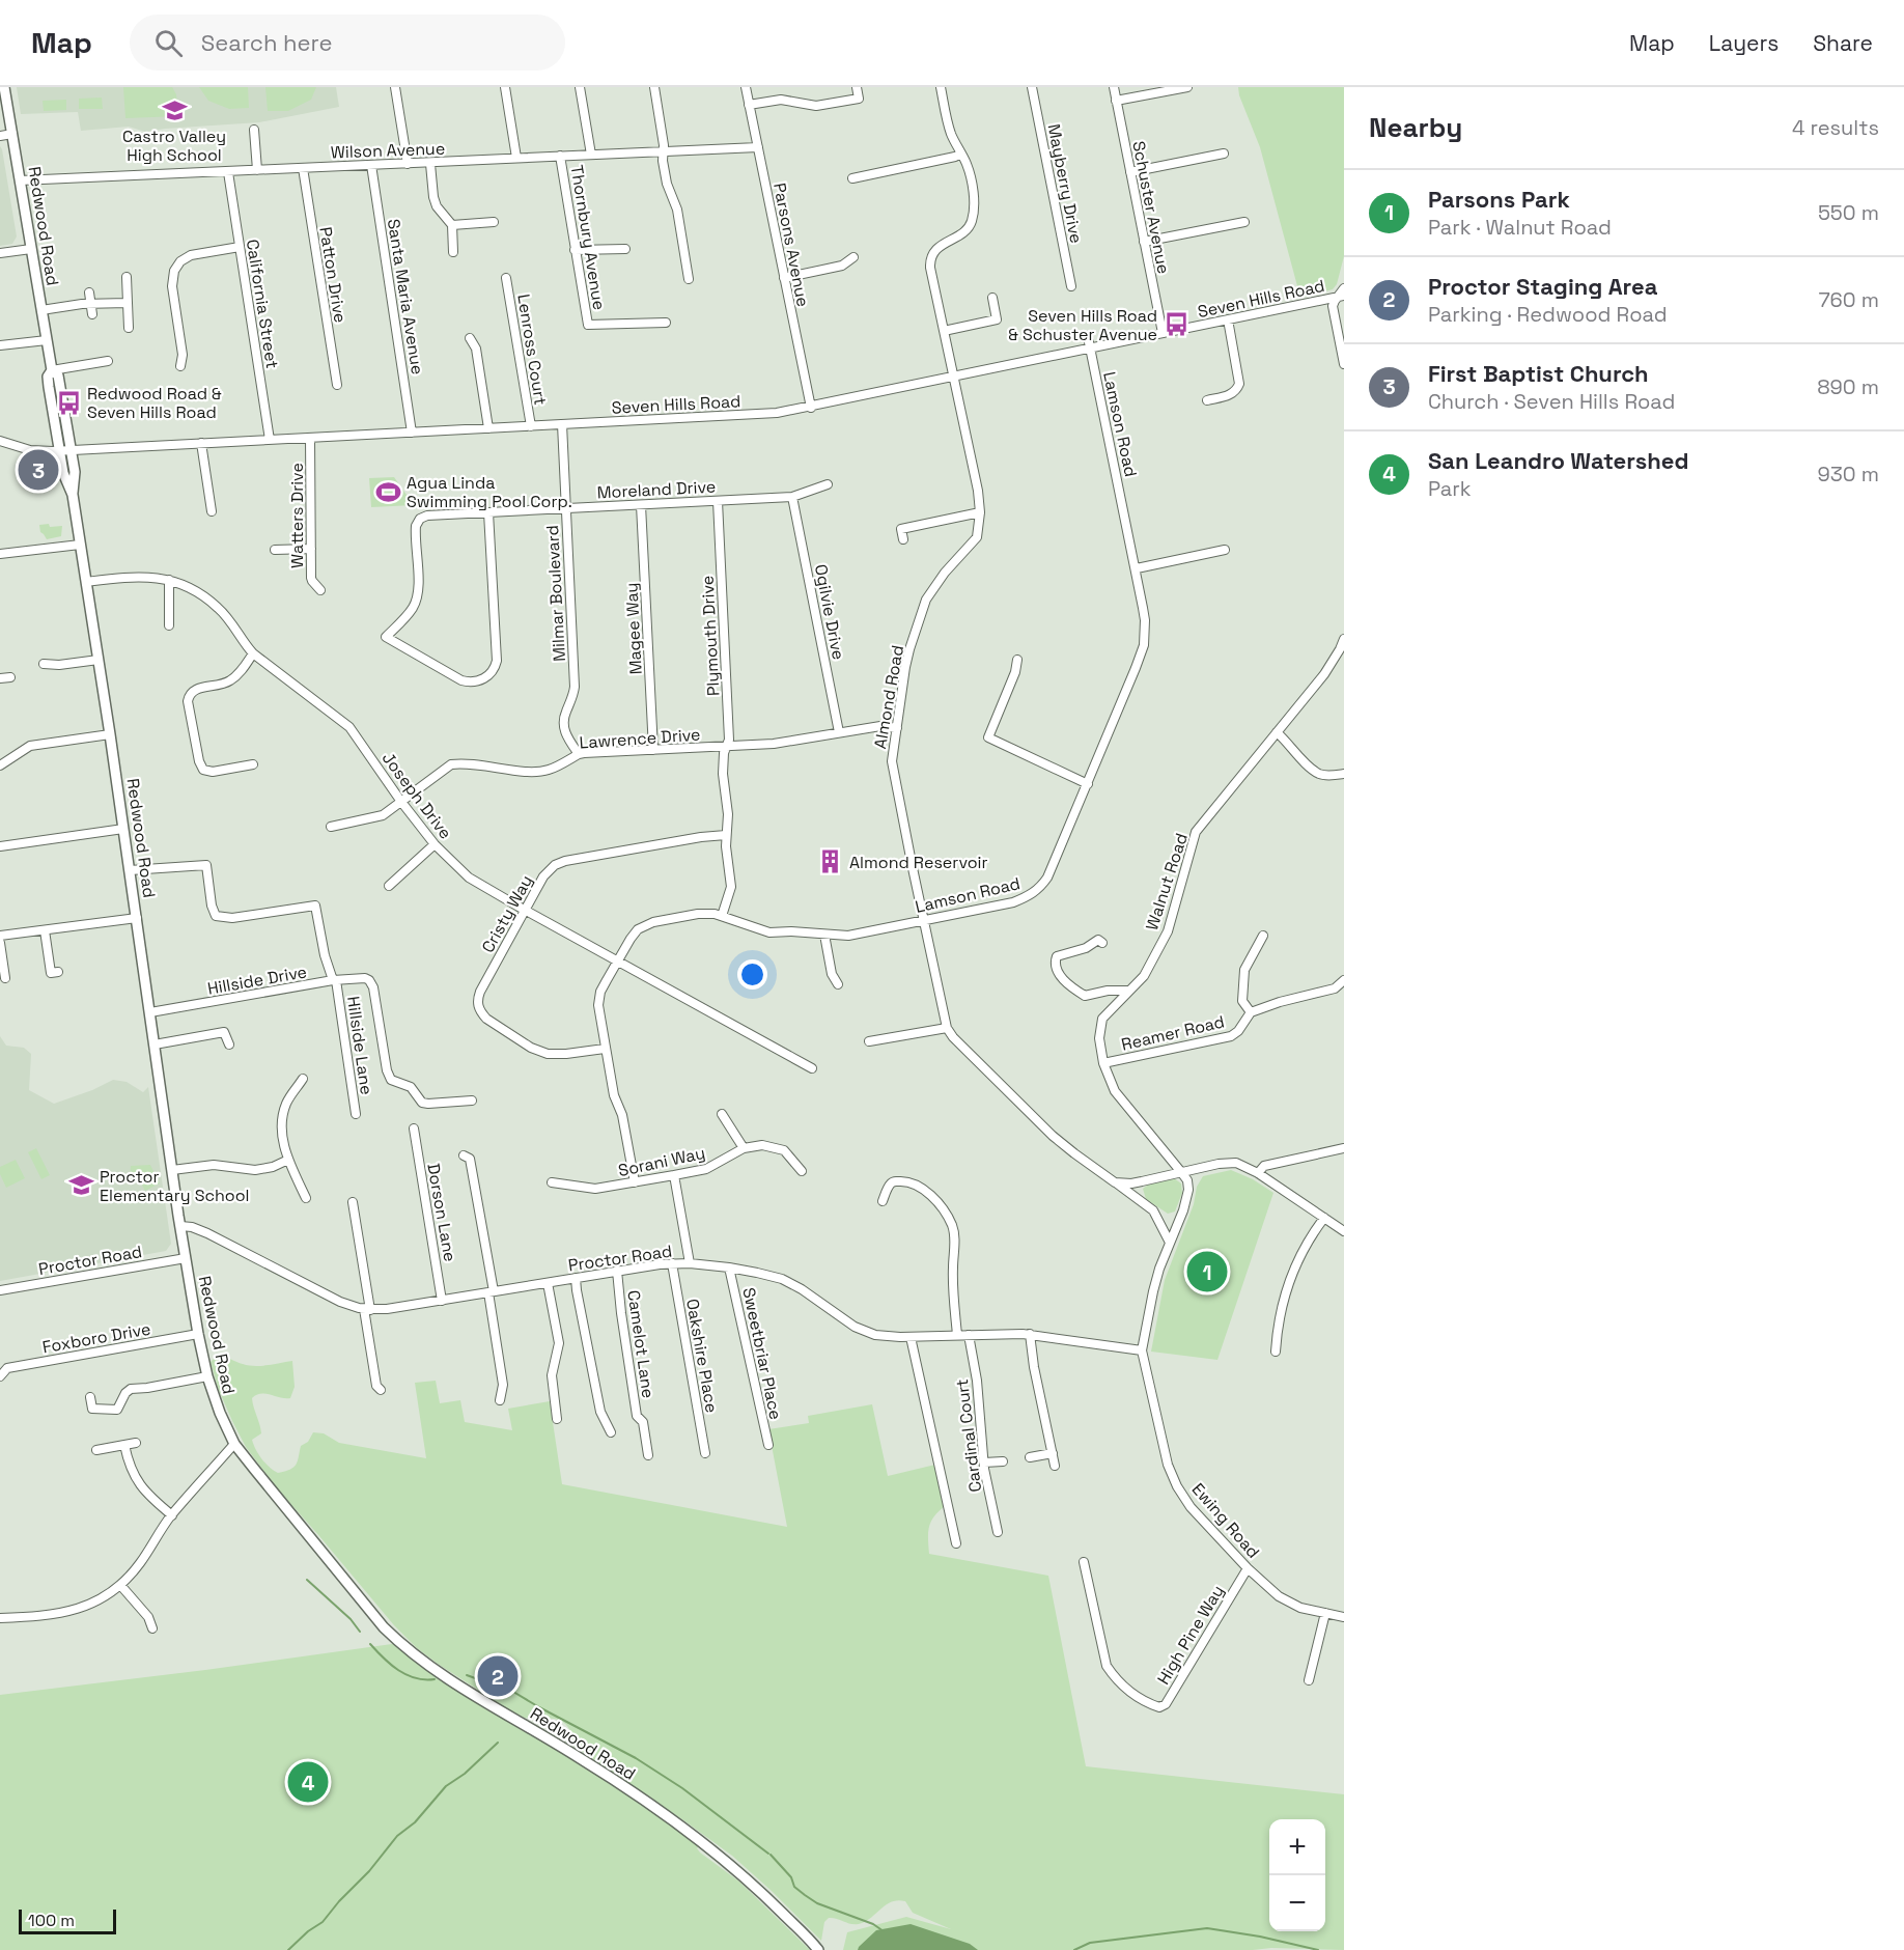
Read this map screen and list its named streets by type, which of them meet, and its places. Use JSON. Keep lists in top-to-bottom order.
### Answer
{
  "streets": {
    "main road": ["Redwood Road"],
    "street": [
      "Wilson Avenue",
      "Mayberry Drive",
      "Schuster Avenue",
      "Thornbury Avenue",
      "Parsons Avenue",
      "Patton Drive",
      "Santa Maria Avenue",
      "Seven Hills Road",
      "California Street",
      "Lenross Court",
      "Lamson Road",
      "Moreland Drive",
      "Watters Drive",
      "Milmar Boulevard",
      "Ogilvie Drive",
      "Magee Way",
      "Plymouth Drive",
      "Almond Road",
      "Lawrence Drive",
      "Joseph Drive",
      "Walnut Road",
      "Cristy Way",
      "Hillside Drive",
      "Reamer Road",
      "Hillside Lane",
      "Sorani Way",
      "Dorson Lane",
      "Proctor Road",
      "Foxboro Drive",
      "Camelot Lane",
      "Sweetbriar Place",
      "Oakshire Place",
      "Cardinal Court",
      "Ewing Road",
      "High Pine Way"
    ]
  },
  "crossings": [
    ["Wilson Avenue", "Redwood Road"],
    ["Wilson Avenue", "Thornbury Avenue"],
    ["Wilson Avenue", "Parsons Avenue"],
    ["Wilson Avenue", "Patton Drive"],
    ["Wilson Avenue", "Santa Maria Avenue"],
    ["Wilson Avenue", "California Street"],
    ["Schuster Avenue", "Seven Hills Road"],
    ["Redwood Road", "Seven Hills Road"],
    ["Redwood Road", "Joseph Drive"],
    ["Redwood Road", "Hillside Drive"],
    ["Redwood Road", "Hillside Lane"],
    ["Redwood Road", "Proctor Road"],
    ["Redwood Road", "Foxboro Drive"],
    ["Parsons Avenue", "Seven Hills Road"],
    ["Santa Maria Avenue", "Seven Hills Road"],
    ["Seven Hills Road", "California Street"],
    ["Seven Hills Road", "Lenross Court"],
    ["Seven Hills Road", "Lamson Road"],
    ["Seven Hills Road", "Watters Drive"],
    ["Seven Hills Road", "Milmar Boulevard"],
    ["Seven Hills Road", "Almond Road"],
    ["Lamson Road", "Plymouth Drive"],
    ["Lamson Road", "Almond Road"],
    ["Lamson Road", "Joseph Drive"],
    ["Lamson Road", "Cristy Way"],
    ["Lamson Road", "Sorani Way"],
    ["Moreland Drive", "Milmar Boulevard"],
    ["Moreland Drive", "Ogilvie Drive"],
    ["Moreland Drive", "Magee Way"],
    ["Moreland Drive", "Plymouth Drive"],
    ["Milmar Boulevard", "Lawrence Drive"],
    ["Ogilvie Drive", "Lawrence Drive"],
    ["Magee Way", "Lawrence Drive"],
    ["Plymouth Drive", "Lawrence Drive"],
    ["Plymouth Drive", "Cristy Way"],
    ["Almond Road", "Lawrence Drive"],
    ["Lawrence Drive", "Joseph Drive"],
    ["Joseph Drive", "Cristy Way"],
    ["Walnut Road", "Reamer Road"],
    ["Hillside Drive", "Hillside Lane"],
    ["Dorson Lane", "Proctor Road"],
    ["Proctor Road", "Camelot Lane"],
    ["Proctor Road", "Sweetbriar Place"],
    ["Proctor Road", "Oakshire Place"],
    ["Proctor Road", "Cardinal Court"],
    ["Proctor Road", "Ewing Road"],
    ["Ewing Road", "High Pine Way"]
  ],
  "places": {
    "school or university": ["Castro Valley High School", "Proctor Elementary School"],
    "bus stop": ["Seven Hills Road & Schuster Avenue", "Redwood Road & Seven Hills Road"],
    "sports": ["Agua Linda Swimming Pool Corp."],
    "building": ["Almond Reservoir"]
  },
  "scale_bar": "100 m",
  "page": {
    "header": "Map",
    "search": "Search here",
    "nav": ["Map", "Layers", "Share"],
    "heading": ["Nearby", "4 results"],
    "list": [
      {
        "mark": "1",
        "name": "Parsons Park",
        "note": "Park · Walnut Road",
        "value": "550 m"
      },
      {
        "mark": "2",
        "name": "Proctor Staging Area",
        "note": "Parking · Redwood Road",
        "value": "760 m"
      },
      {
        "mark": "3",
        "name": "First Baptist Church",
        "note": "Church · Seven Hills Road",
        "value": "890 m"
      },
      {
        "mark": "4",
        "name": "San Leandro Watershed",
        "note": "Park",
        "value": "930 m"
      }
    ],
    "pins": [
      "3",
      "1",
      "2",
      "4"
    ],
    "map_buttons": ["+", "−"],
    "scale": "100 m"
  }
}
